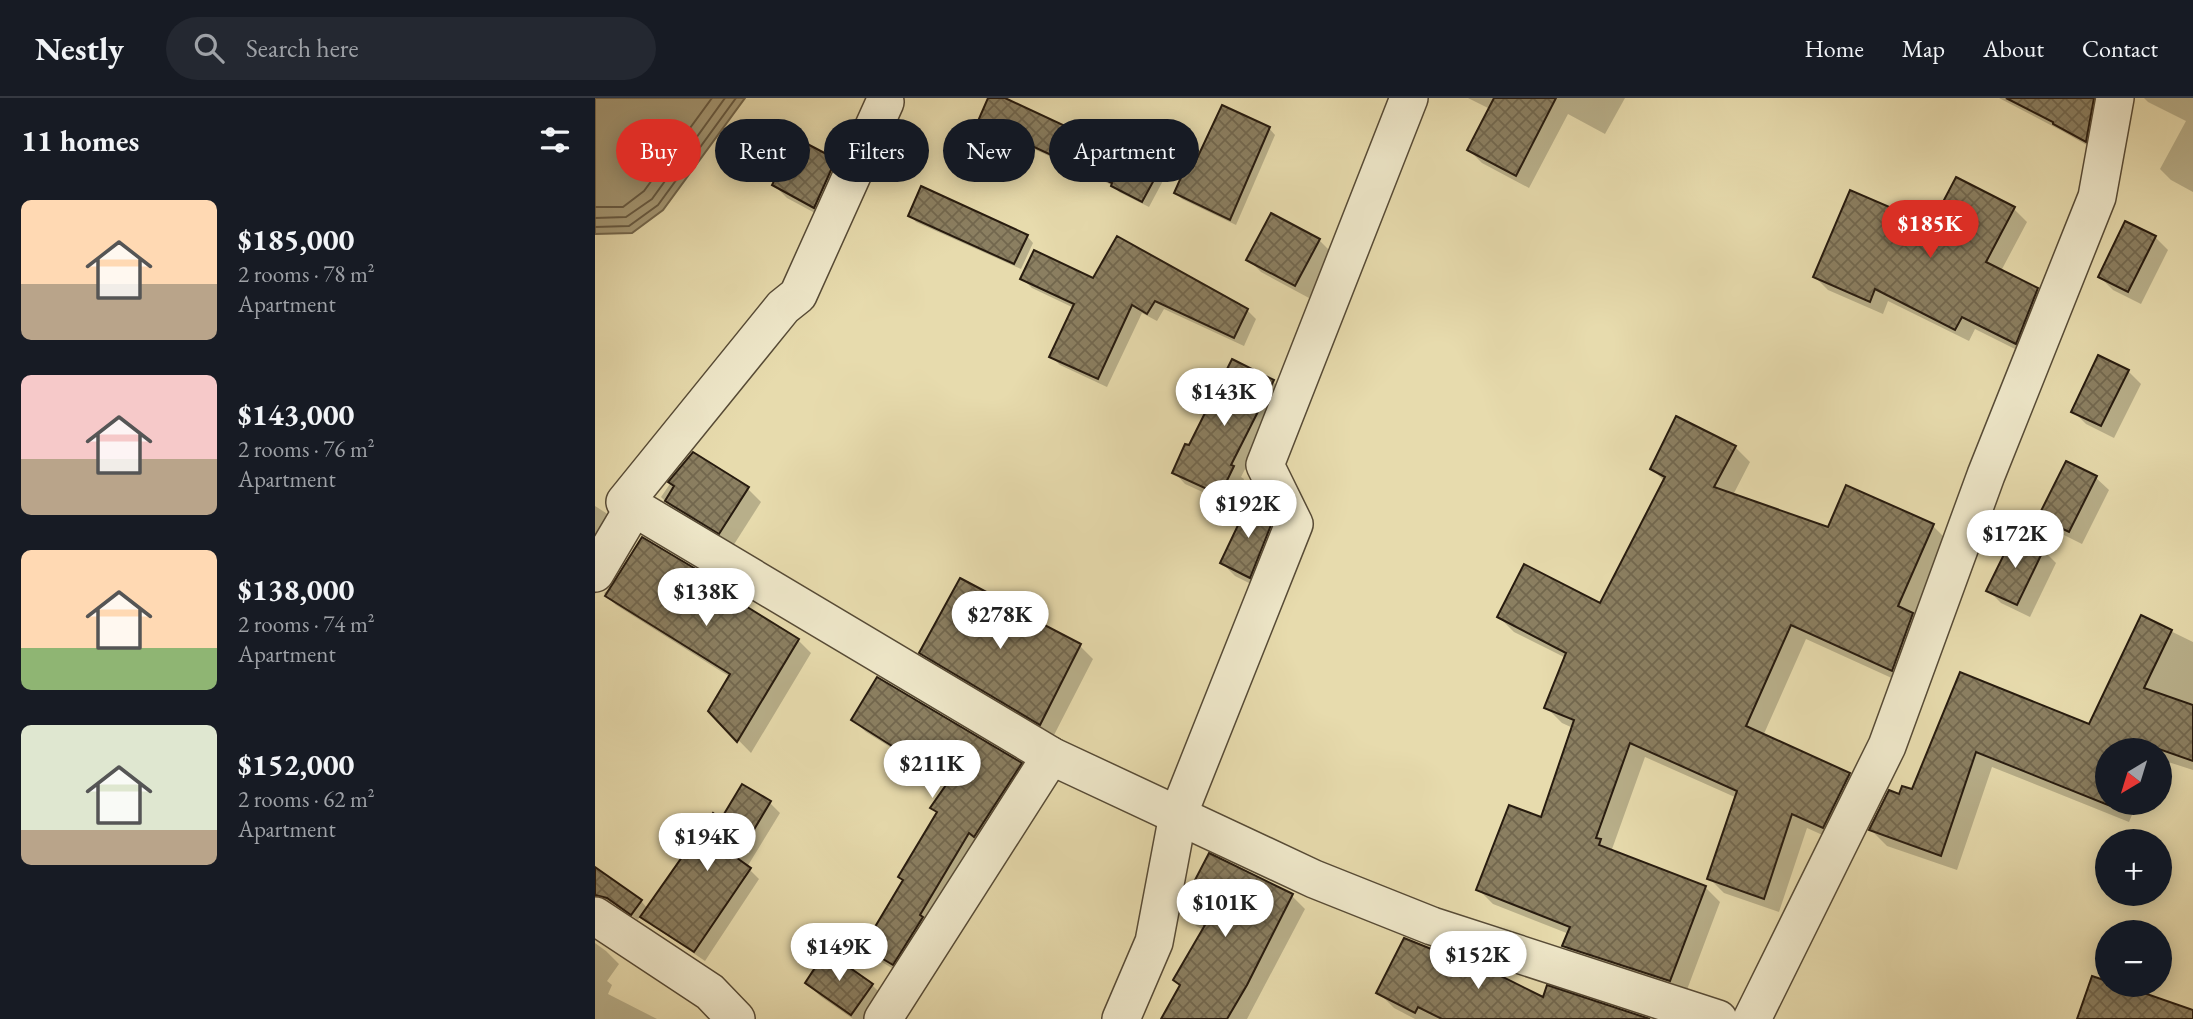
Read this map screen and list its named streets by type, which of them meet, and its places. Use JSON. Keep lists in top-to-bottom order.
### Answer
{
  "north": "bottom left",
  "page": {
    "header": "Nestly",
    "search": "Search here",
    "nav": [
      "Home",
      "Map",
      "About",
      "Contact"
    ],
    "heading": "11 homes",
    "chip": [
      "Buy",
      "Rent",
      "Filters",
      "New",
      "Apartment"
    ],
    "list": [
      {
        "name": "$185,000",
        "note": "2 rooms · 78 m² · Apartment"
      },
      {
        "name": "$143,000",
        "note": "2 rooms · 76 m² · Apartment"
      },
      {
        "name": "$138,000",
        "note": "2 rooms · 74 m² · Apartment"
      },
      {
        "name": "$152,000",
        "note": "2 rooms · 62 m² · Apartment"
      }
    ],
    "price": [
      "$185K",
      "$143K",
      "$192K",
      "$172K",
      "$138K",
      "$278K",
      "$211K",
      "$194K",
      "$101K",
      "$149K",
      "$152K"
    ],
    "map_buttons": ["+", "−"]
  }
}
